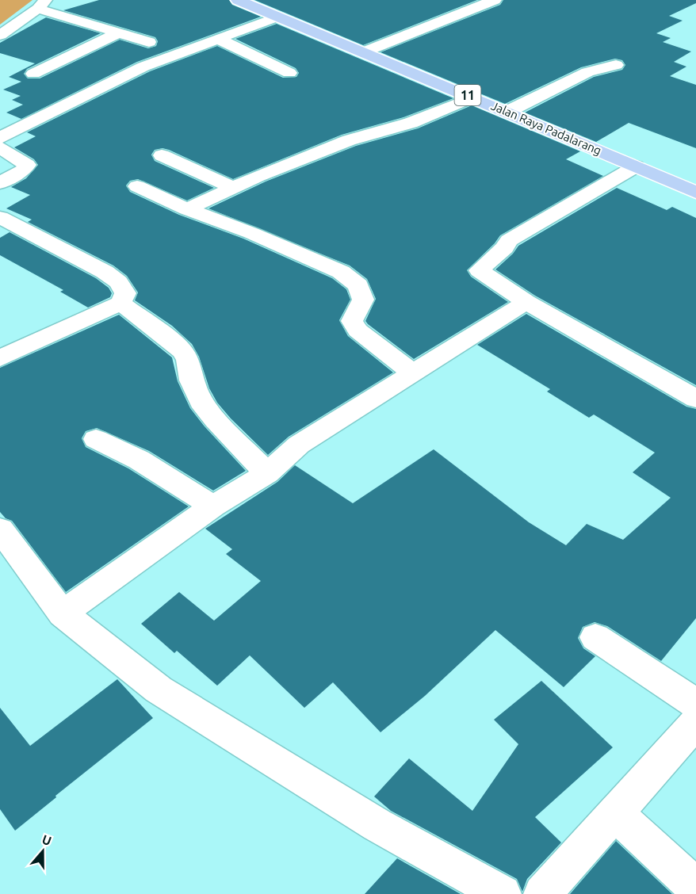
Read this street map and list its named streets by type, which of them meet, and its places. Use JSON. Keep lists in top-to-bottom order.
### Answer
{
  "streets": {
    "highway": ["11", "Jalan Raya Padalarang"]
  },
  "north": "top"
}
